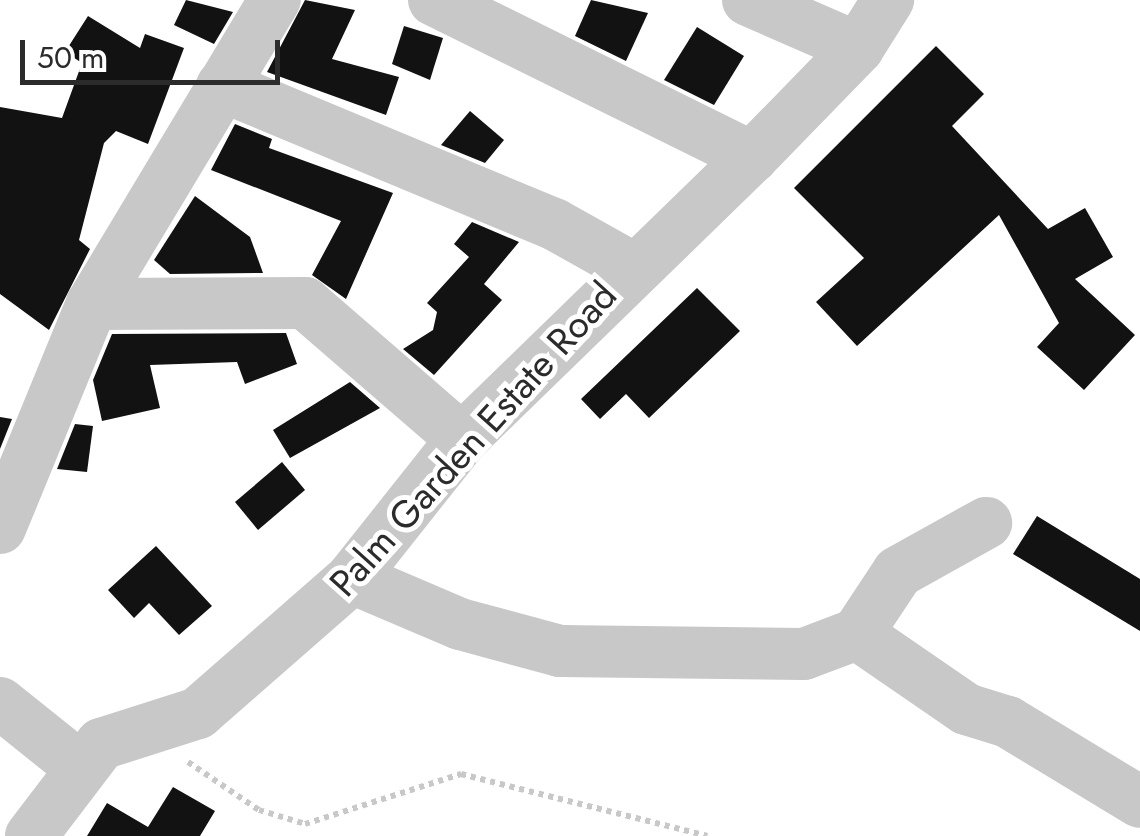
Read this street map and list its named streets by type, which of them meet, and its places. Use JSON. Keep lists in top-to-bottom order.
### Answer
{
  "streets": {
    "street": ["Palm Garden Estate Road"]
  },
  "scale_bar": "50 m"
}
